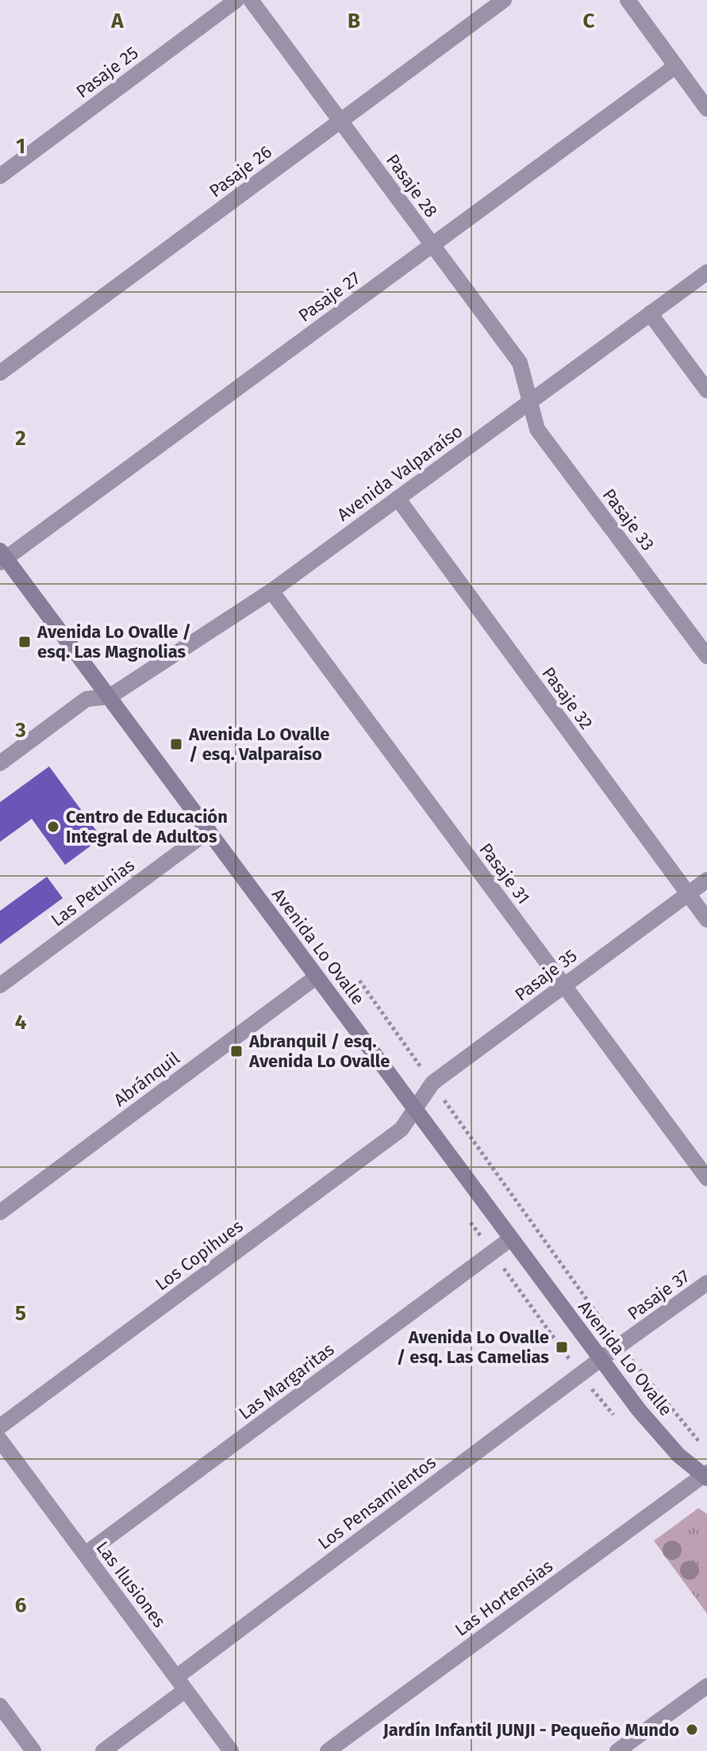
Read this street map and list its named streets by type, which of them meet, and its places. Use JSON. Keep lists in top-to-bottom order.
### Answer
{
  "streets": {
    "main road": ["Avenida Lo Ovalle"],
    "street": [
      "Pasaje 25",
      "Pasaje 26",
      "Pasaje 28",
      "Pasaje 27",
      "Avenida Valparaíso",
      "Pasaje 33",
      "Pasaje 32",
      "Pasaje 31",
      "Las Petunias",
      "Pasaje 35",
      "Abránquil",
      "Los Copihues",
      "Pasaje 37",
      "Las Margaritas",
      "Los Pensamientos",
      "Las Ilusiones",
      "Las Hortensias"
    ]
  },
  "crossings": [
    ["Pasaje 26", "Pasaje 28"],
    ["Pasaje 28", "Pasaje 27"],
    ["Pasaje 28", "Avenida Valparaíso"],
    ["Pasaje 28", "Pasaje 33"],
    ["Pasaje 27", "Avenida Lo Ovalle"],
    ["Avenida Valparaíso", "Pasaje 33"],
    ["Avenida Valparaíso", "Pasaje 32"],
    ["Avenida Valparaíso", "Pasaje 31"],
    ["Avenida Valparaíso", "Avenida Lo Ovalle"],
    ["Pasaje 32", "Pasaje 35"],
    ["Pasaje 31", "Pasaje 35"],
    ["Las Petunias", "Avenida Lo Ovalle"],
    ["Avenida Lo Ovalle", "Pasaje 35"],
    ["Avenida Lo Ovalle", "Abránquil"],
    ["Avenida Lo Ovalle", "Los Copihues"],
    ["Avenida Lo Ovalle", "Pasaje 37"],
    ["Avenida Lo Ovalle", "Las Margaritas"],
    ["Avenida Lo Ovalle", "Los Pensamientos"],
    ["Avenida Lo Ovalle", "Las Hortensias"],
    ["Pasaje 35", "Los Copihues"],
    ["Pasaje 37", "Los Pensamientos"],
    ["Las Margaritas", "Las Ilusiones"],
    ["Los Pensamientos", "Las Ilusiones"]
  ],
  "places": {
    "transit": [
      "Avenida Lo Ovalle / esq. Las Magnolias",
      "Avenida Lo Ovalle / esq. Valparaíso",
      "Abranquil / esq. Avenida Lo Ovalle",
      "Avenida Lo Ovalle / esq. Las Camelias"
    ],
    "other": ["Centro de Educación Integral de Adultos", "Jardín Infantil JUNJI - Pequeño Mundo"]
  },
  "grid": {
    "columns": ["A", "B", "C"],
    "rows": [
      "1",
      "2",
      "3",
      "4",
      "5",
      "6"
    ]
  }
}
